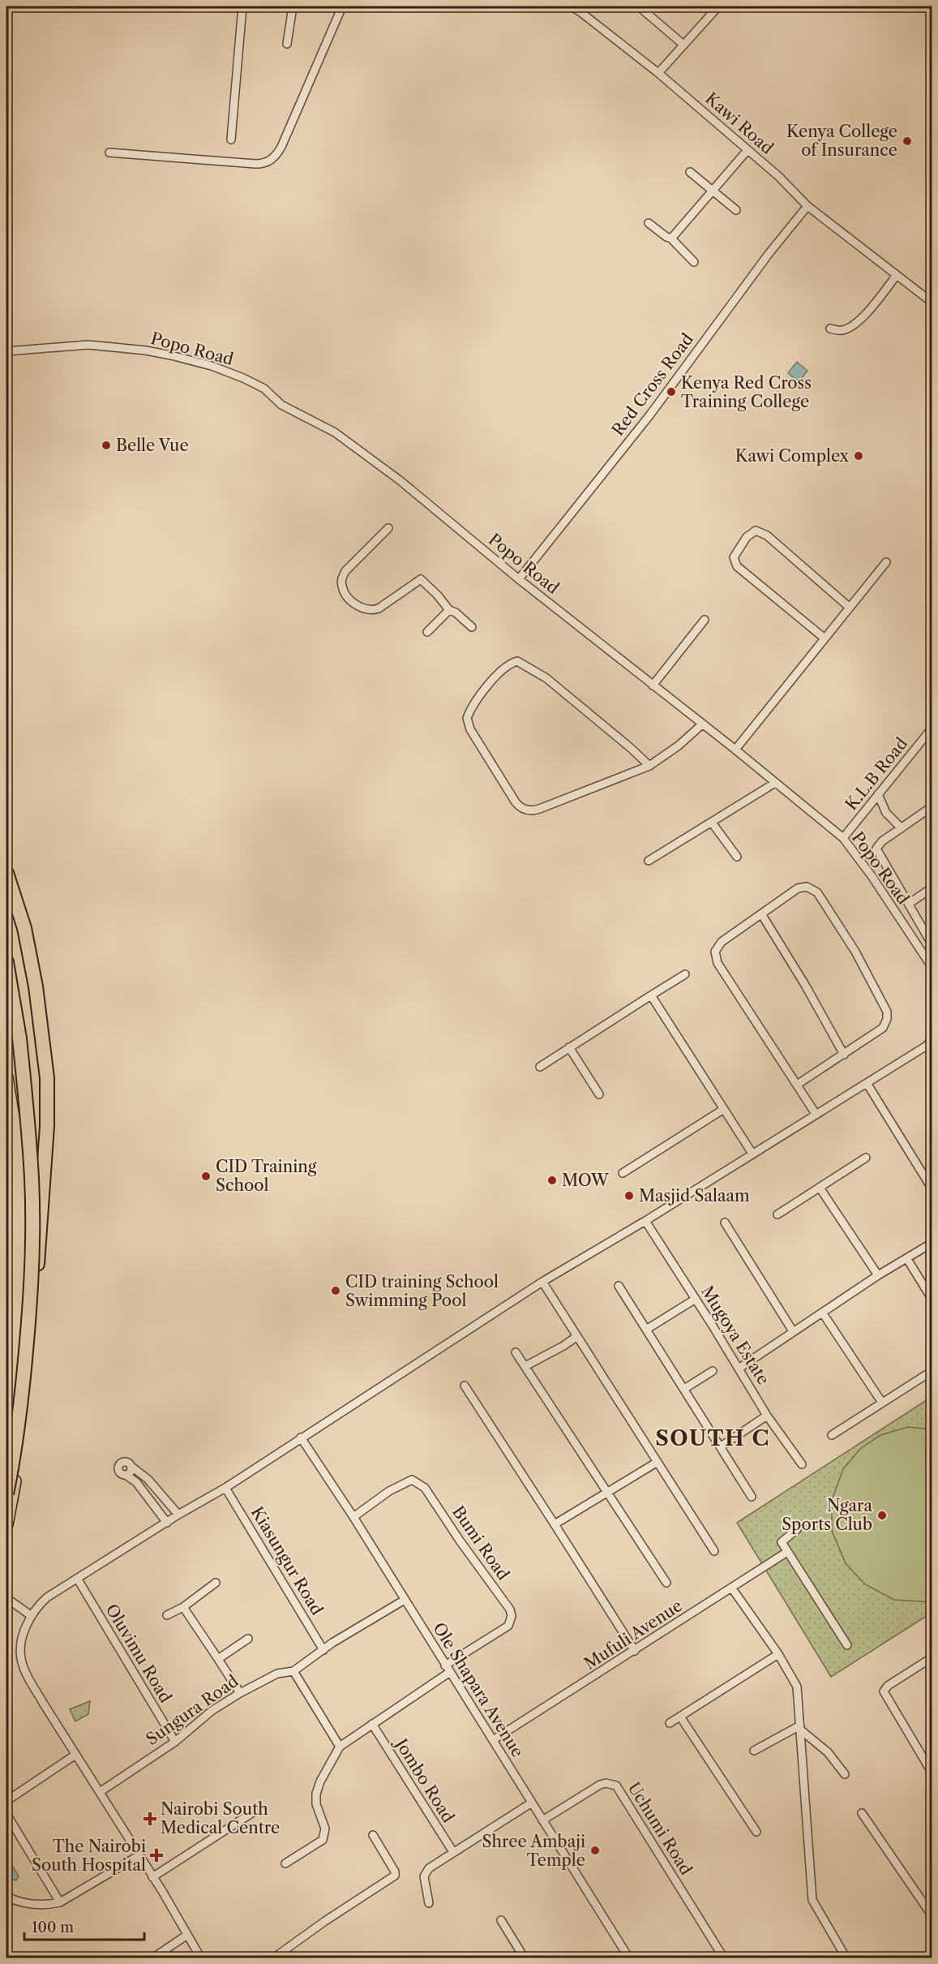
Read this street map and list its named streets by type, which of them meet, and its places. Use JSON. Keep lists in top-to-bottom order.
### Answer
{
  "streets": {
    "street": [
      "Kawi Road",
      "Popo Road",
      "Red Cross Road",
      "K.L.B Road",
      "Mugoya Estate",
      "Bumi Road",
      "Kiasungur Road",
      "Mufuli Avenue",
      "Oluvimu Road",
      "Ole Shapara Avenue",
      "Sungura Road",
      "Jombo Road",
      "Uchumi Road"
    ]
  },
  "crossings": [
    ["Kawi Road", "Red Cross Road"],
    ["Popo Road", "Red Cross Road"],
    ["Popo Road", "K.L.B Road"],
    ["Bumi Road", "Ole Shapara Avenue"],
    ["Kiasungur Road", "Sungura Road"],
    ["Mufuli Avenue", "Ole Shapara Avenue"],
    ["Oluvimu Road", "Sungura Road"],
    ["Ole Shapara Avenue", "Sungura Road"],
    ["Ole Shapara Avenue", "Uchumi Road"]
  ],
  "districts": ["SOUTH C"],
  "places": {
    "other": [
      "Kenya College of Insurance",
      "Kenya Red Cross Training College",
      "Belle Vue",
      "Kawi Complex",
      "CID Training School",
      "MOW",
      "Masjid Salaam",
      "CID training School Swimming Pool",
      "Ngara Sports Club",
      "Shree Ambaji Temple"
    ],
    "health": ["Nairobi South Medical Centre", "The Nairobi South Hospital"]
  },
  "scale_bar": "100 m"
}
